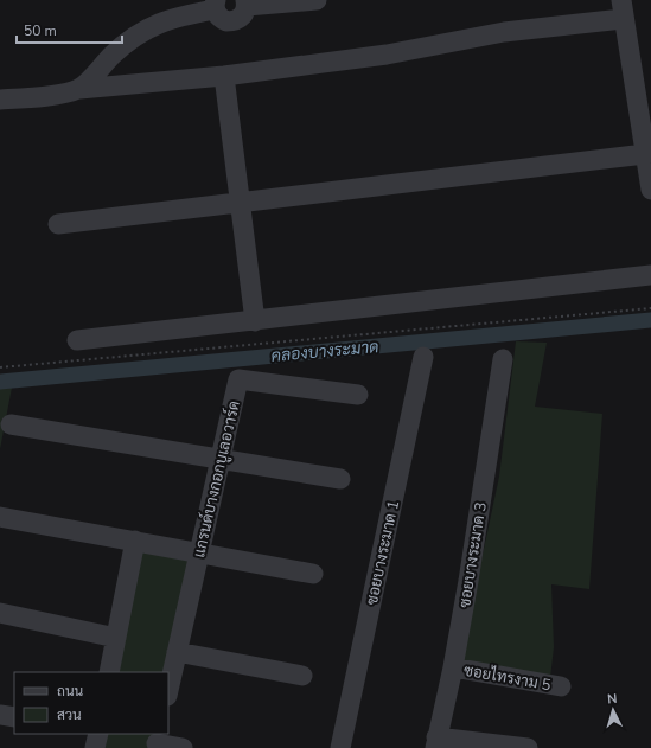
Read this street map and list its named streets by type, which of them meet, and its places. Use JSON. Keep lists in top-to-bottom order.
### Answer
{
  "streets": {
    "street": [
      "แกรนด์บางกอกบูเลอวาร์ด",
      "ซอยบางระมาด 1",
      "ซอยบางระมาด 3",
      "ซอยไทรงาม 5"
    ]
  },
  "crossings": [
    ["ซอยบางระมาด 3", "ซอยไทรงาม 5"]
  ],
  "water": ["คลองบางระมาด"],
  "legend": ["ถนน", "สวน"],
  "scale_bar": "50 m",
  "north": "top"
}
